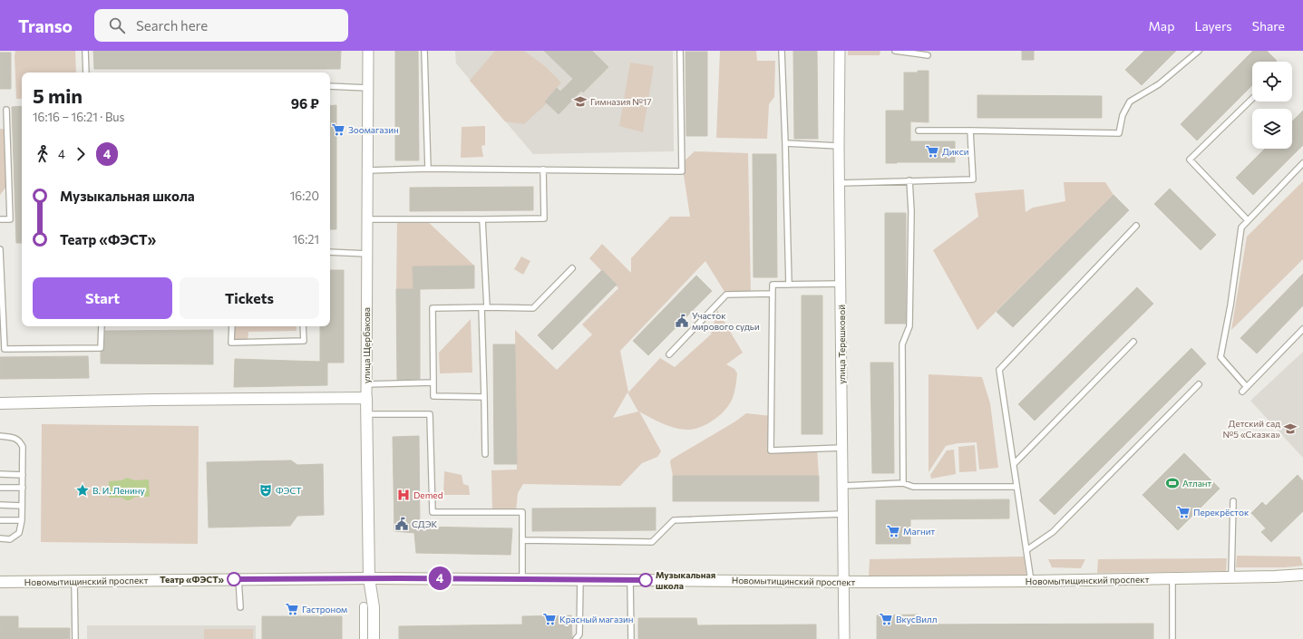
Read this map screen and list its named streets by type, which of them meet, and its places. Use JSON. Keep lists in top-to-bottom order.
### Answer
{
  "streets": {
    "main road": ["улица Щербакова", "Новомытищинский проспект"],
    "street": ["улица Терешковой"]
  },
  "crossings": [
    ["улица Терешковой", "Новомытищинский проспект"],
    ["улица Щербакова", "Новомытищинский проспект"]
  ],
  "places": {
    "school or university": ["Гимназия №17", "Детский сад №5 «Сказка»"],
    "supermarket": [
      "Зоомагазин",
      "Дикси",
      "Перекрёсток",
      "Магнит",
      "Гастроном",
      "Красный магазин",
      "ВкусВилл"
    ],
    "public building": ["Участок мирового судьи", "СДЭК"],
    "sports": ["Атлант"],
    "place": ["В. И. Ленину"],
    "theatre": ["ФЭСТ"],
    "hospital": ["Demed"],
    "other": ["Театр «ФЭСТ»", "Музыкальная школа"]
  },
  "lines": ["bus line 4"],
  "page": {
    "header": "Transo",
    "search": "Search here",
    "nav": ["Map", "Layers", "Share"],
    "on_map": "4",
    "heading": ["5 min", "16:16 – 16:21 · Bus", "96 ₽"],
    "legs": ["4", "4"],
    "list": [
      {
        "name": "Музыкальная школа",
        "value": "16:20"
      },
      {
        "name": "Театр «ФЭСТ»",
        "value": "16:21"
      }
    ],
    "buttons": ["Start", "Tickets"]
  }
}
